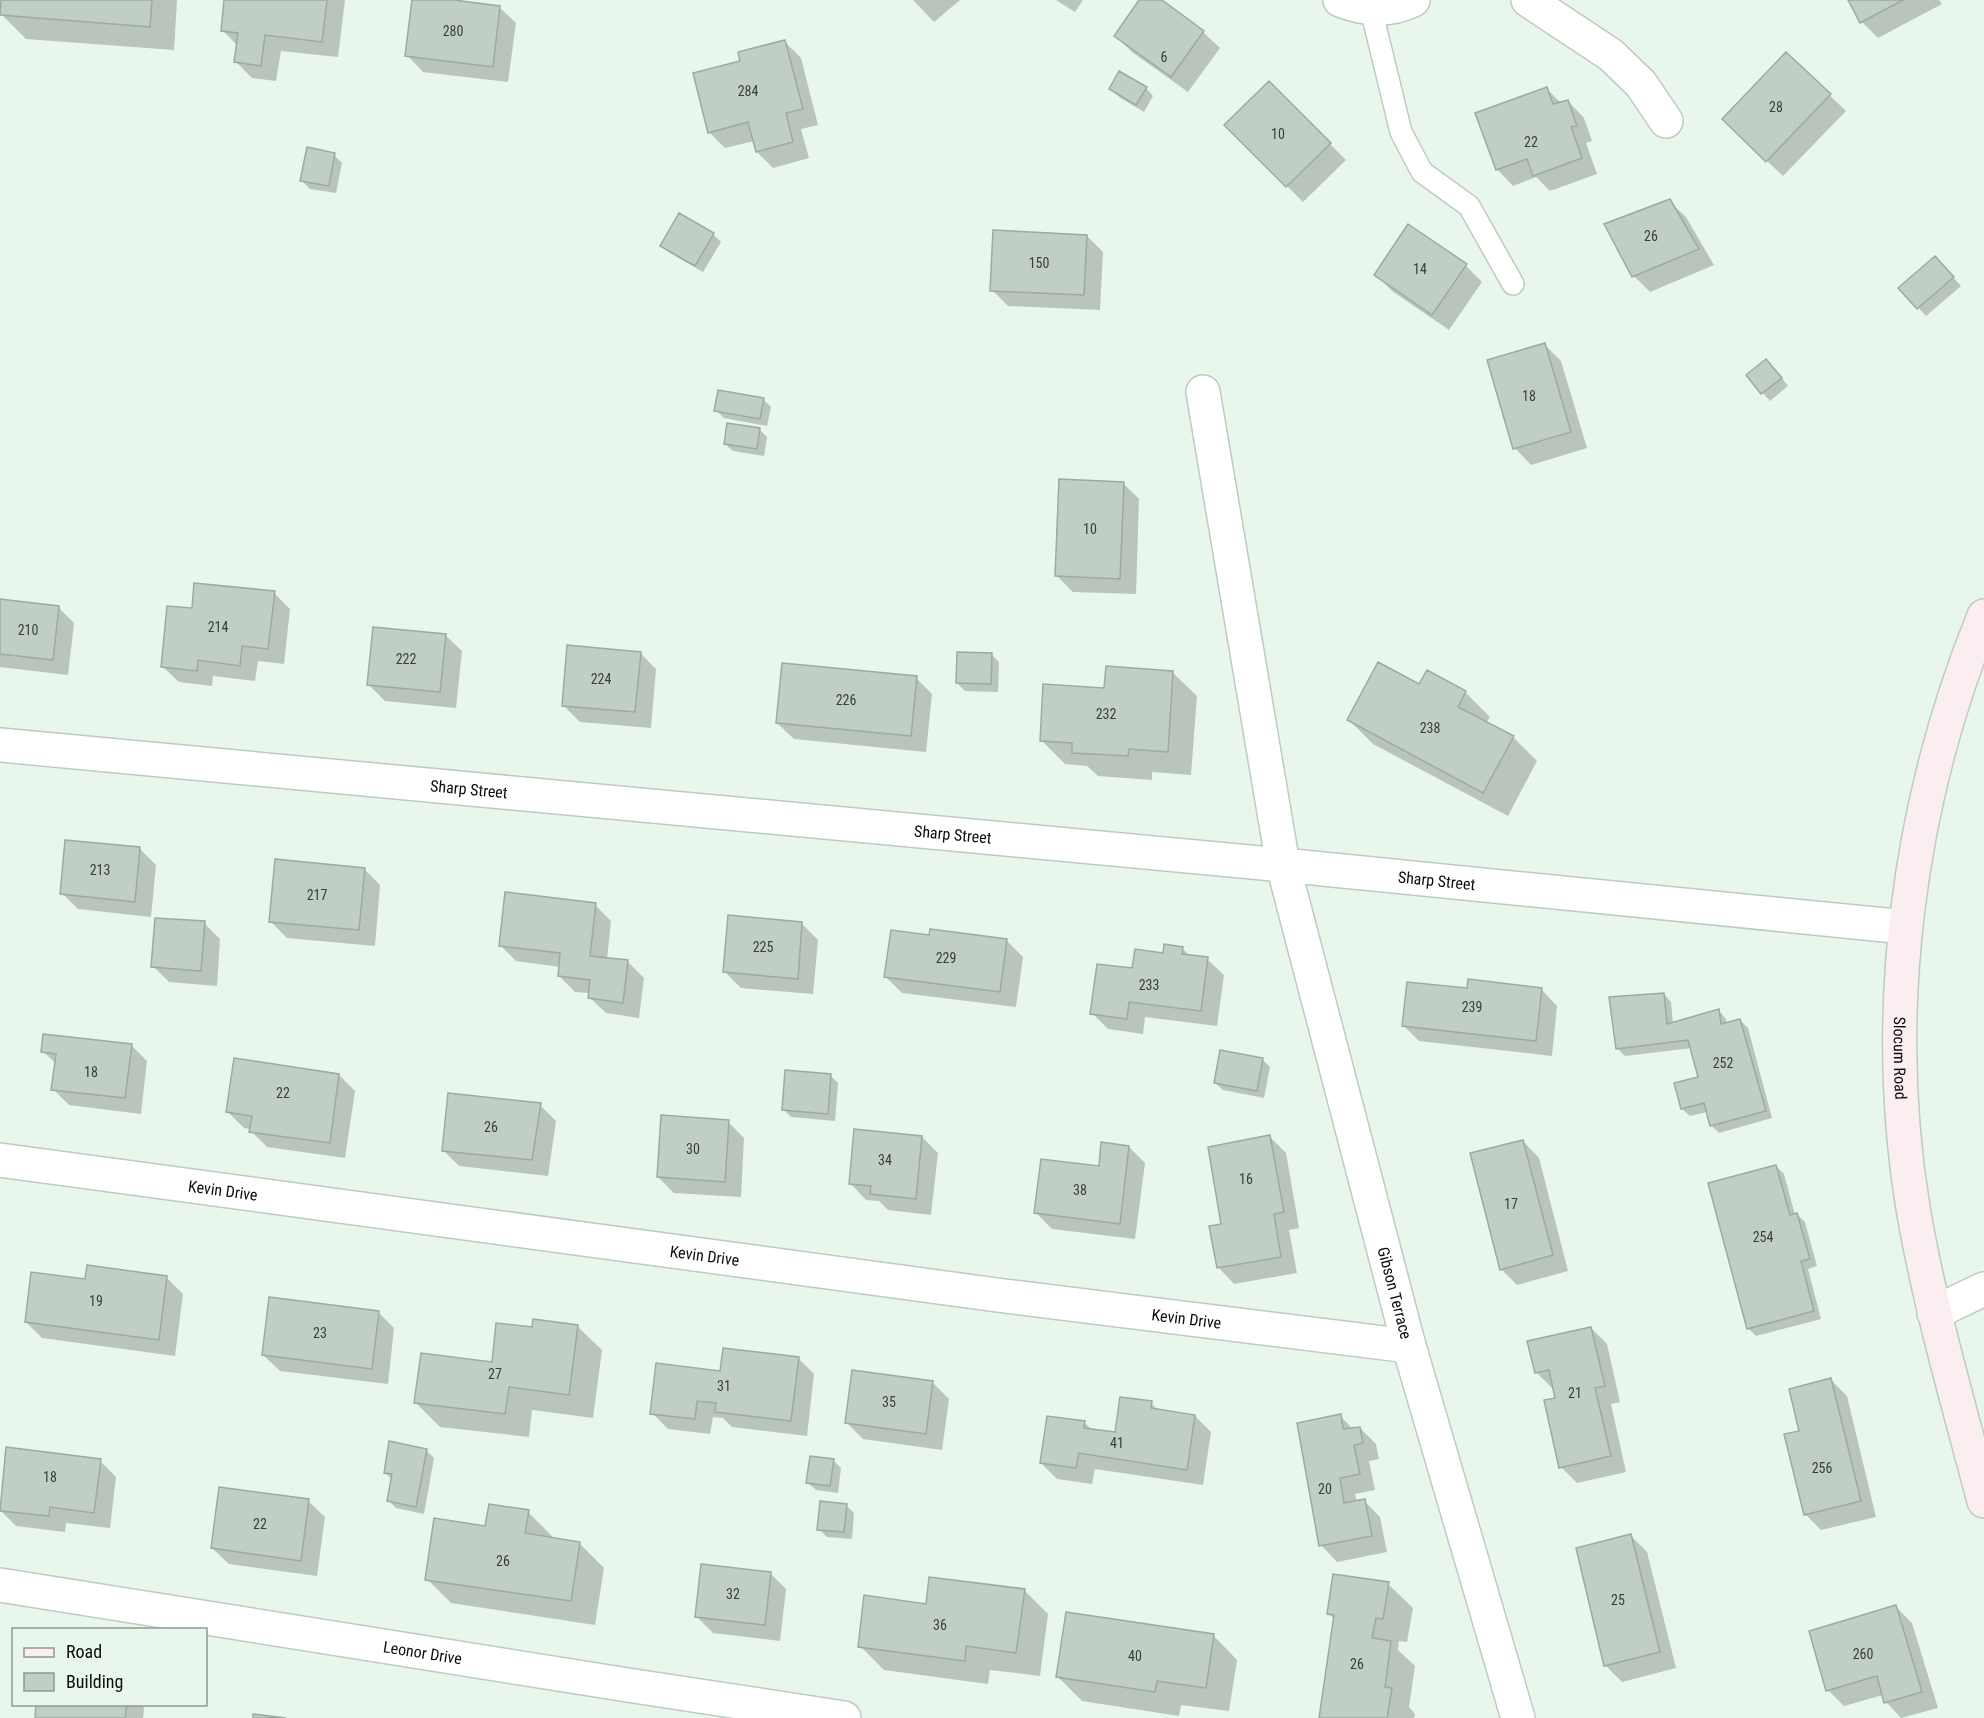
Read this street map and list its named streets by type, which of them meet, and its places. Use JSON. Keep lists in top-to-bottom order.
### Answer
{
  "streets": {
    "main road": ["Slocum Road"],
    "street": [
      "Sharp Street",
      "Kevin Drive",
      "Gibson Terrace",
      "Leonor Drive"
    ]
  },
  "crossings": [
    ["Sharp Street", "Slocum Road"],
    ["Sharp Street", "Gibson Terrace"],
    ["Kevin Drive", "Gibson Terrace"]
  ],
  "house_numbers": [
    "280",
    "6",
    "284",
    "28",
    "10",
    "22",
    "26",
    "150",
    "14",
    "18",
    "10",
    "214",
    "210",
    "222",
    "224",
    "226",
    "232",
    "238",
    "213",
    "217",
    "225",
    "229",
    "233",
    "239",
    "252",
    "18",
    "22",
    "26",
    "30",
    "34",
    "16",
    "38",
    "17",
    "254",
    "19",
    "23",
    "27",
    "31",
    "21",
    "35",
    "41",
    "256",
    "18",
    "20",
    "22",
    "26",
    "32",
    "25",
    "36",
    "260",
    "40",
    "26"
  ],
  "legend": ["Road", "Building"]
}
